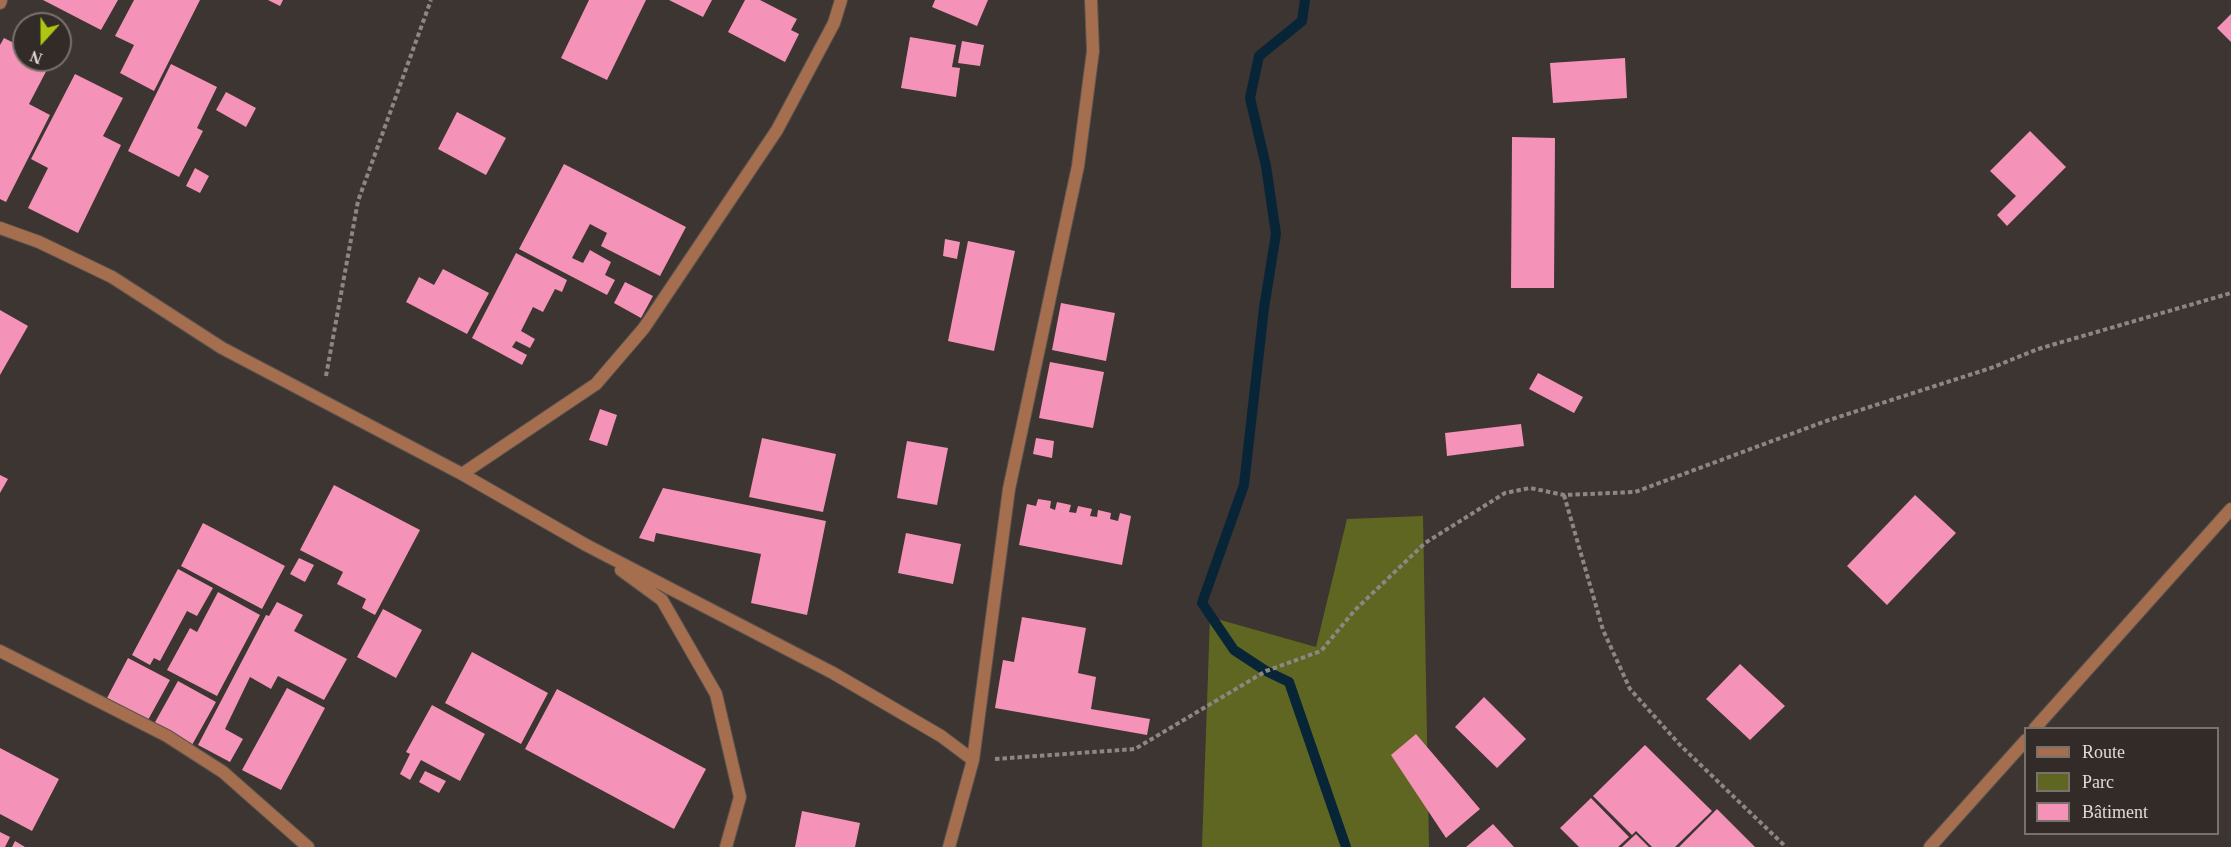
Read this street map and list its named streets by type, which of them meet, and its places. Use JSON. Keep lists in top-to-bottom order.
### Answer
{
  "legend": ["Route", "Parc", "Bâtiment"],
  "north": "bottom"
}
